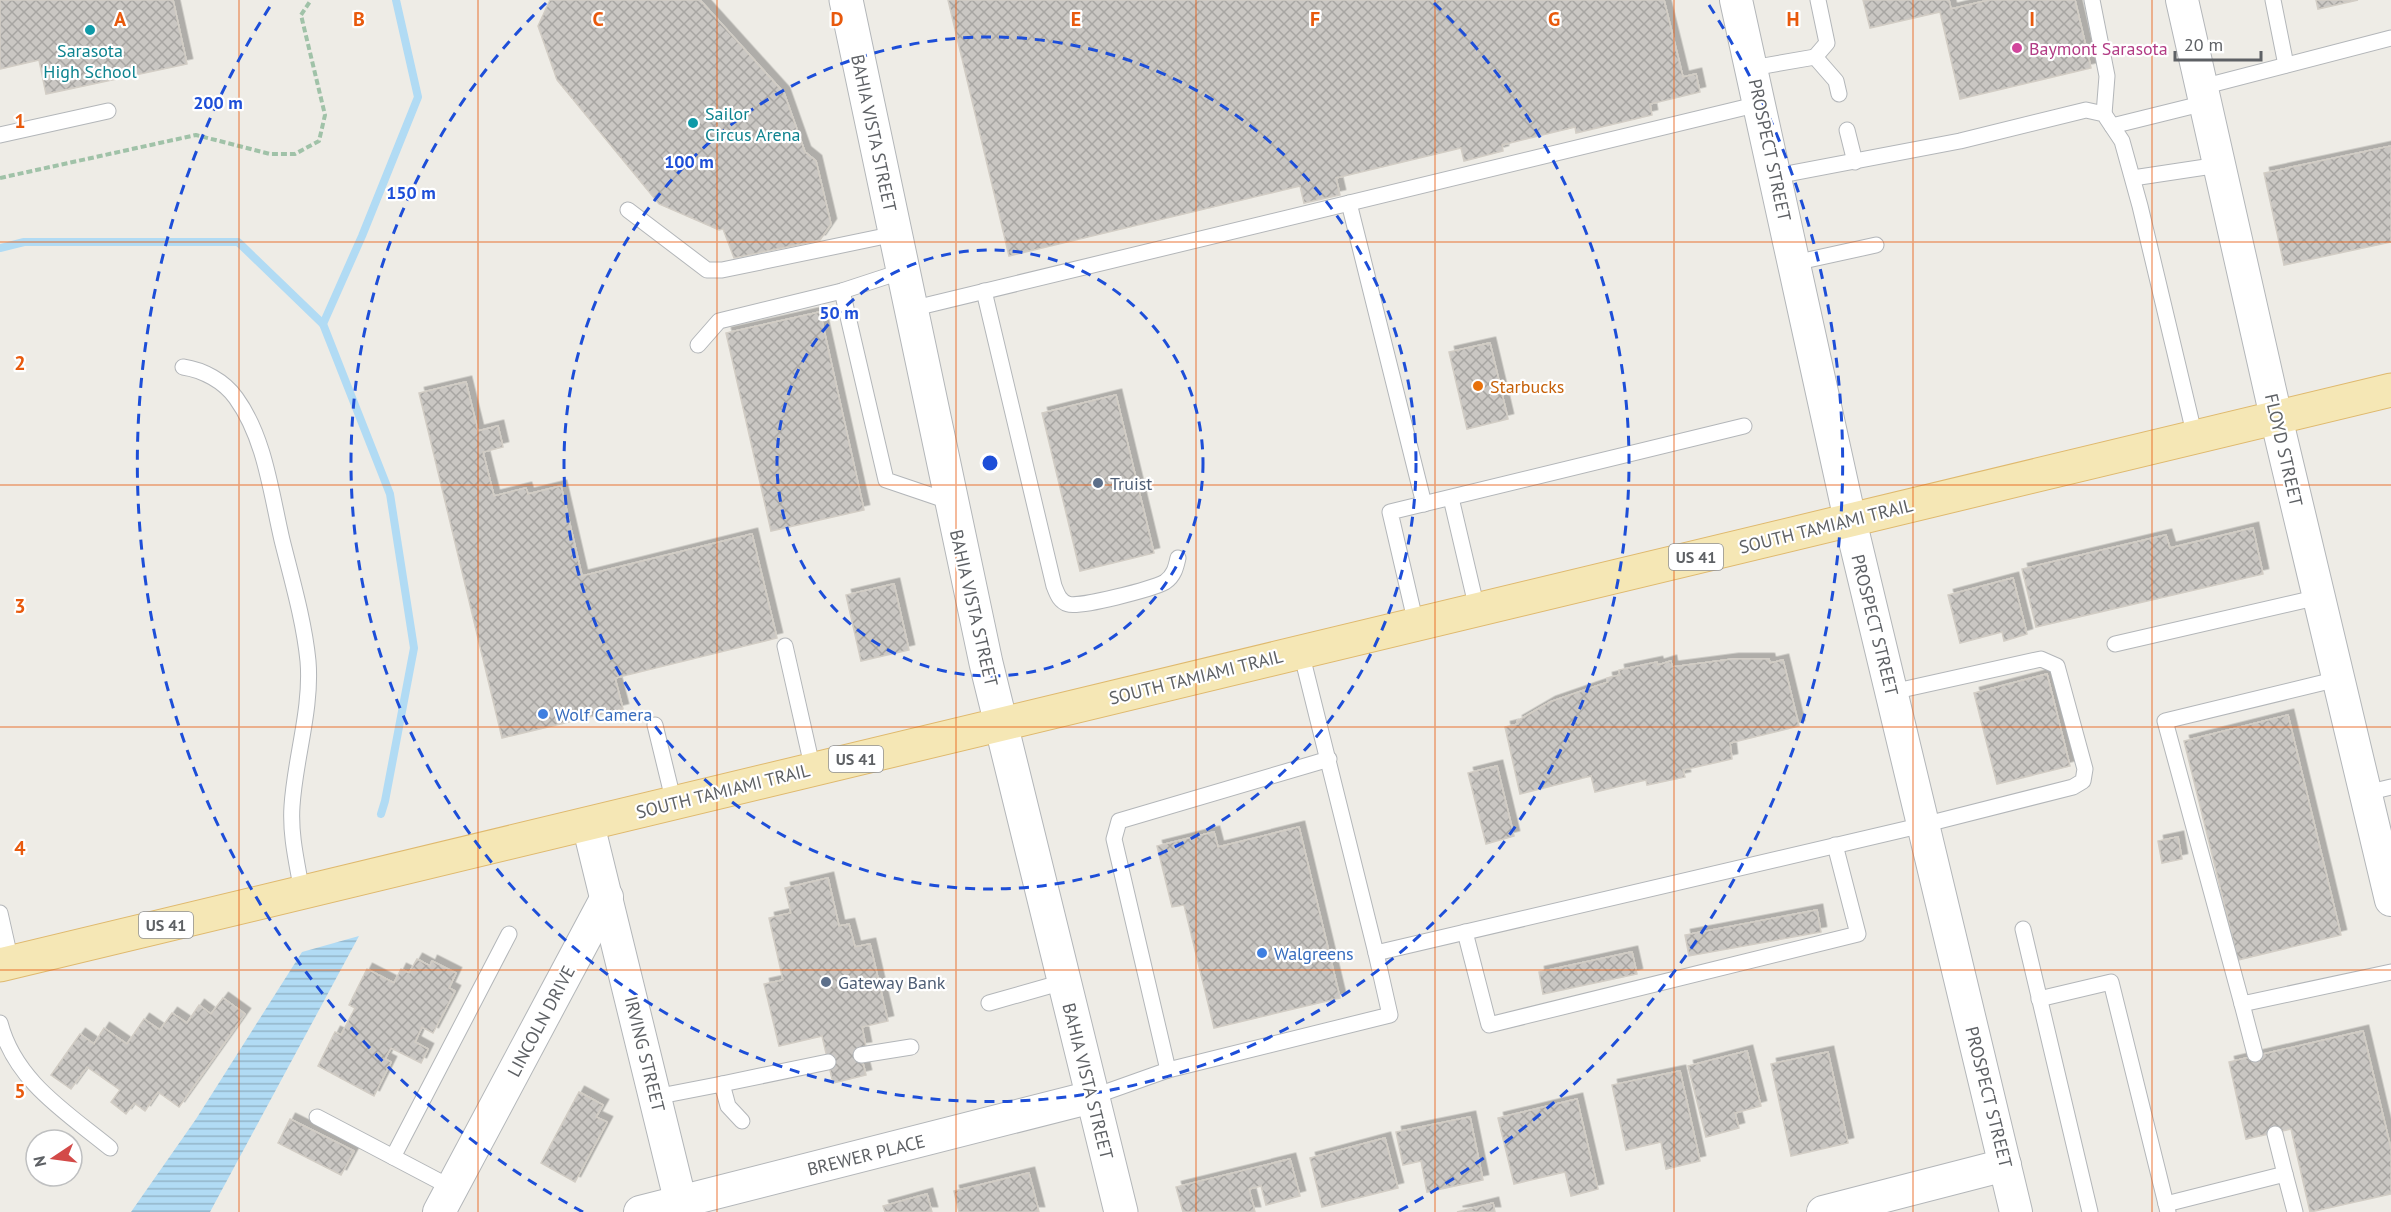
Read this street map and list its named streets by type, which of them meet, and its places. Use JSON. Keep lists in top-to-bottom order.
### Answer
{
  "streets": {
    "main road": ["SOUTH TAMIAMI TRAIL", "US 41"],
    "street": [
      "BAHIA VISTA STREET",
      "PROSPECT STREET",
      "FLOYD STREET",
      "LINCOLN DRIVE",
      "IRVING STREET",
      "BREWER PLACE"
    ]
  },
  "crossings": [
    ["BAHIA VISTA STREET", "SOUTH TAMIAMI TRAIL"],
    ["BAHIA VISTA STREET", "BREWER PLACE"],
    ["PROSPECT STREET", "SOUTH TAMIAMI TRAIL"],
    ["FLOYD STREET", "SOUTH TAMIAMI TRAIL"],
    ["LINCOLN DRIVE", "IRVING STREET"],
    ["IRVING STREET", "BREWER PLACE"]
  ],
  "places": [
    "Sarasota High School",
    "Baymont Sarasota",
    "Sailor Circus Arena",
    "Starbucks",
    "Truist",
    "Wolf Camera",
    "Walgreens",
    "Gateway Bank"
  ],
  "scale_bar": "20 m",
  "north": "left",
  "grid": {
    "columns": [
      "A",
      "B",
      "C",
      "D",
      "E",
      "F",
      "G",
      "H",
      "I"
    ],
    "rows": [
      "1",
      "2",
      "3",
      "4",
      "5"
    ]
  },
  "rings": [
    "200 m",
    "100 m",
    "150 m",
    "50 m"
  ]
}
